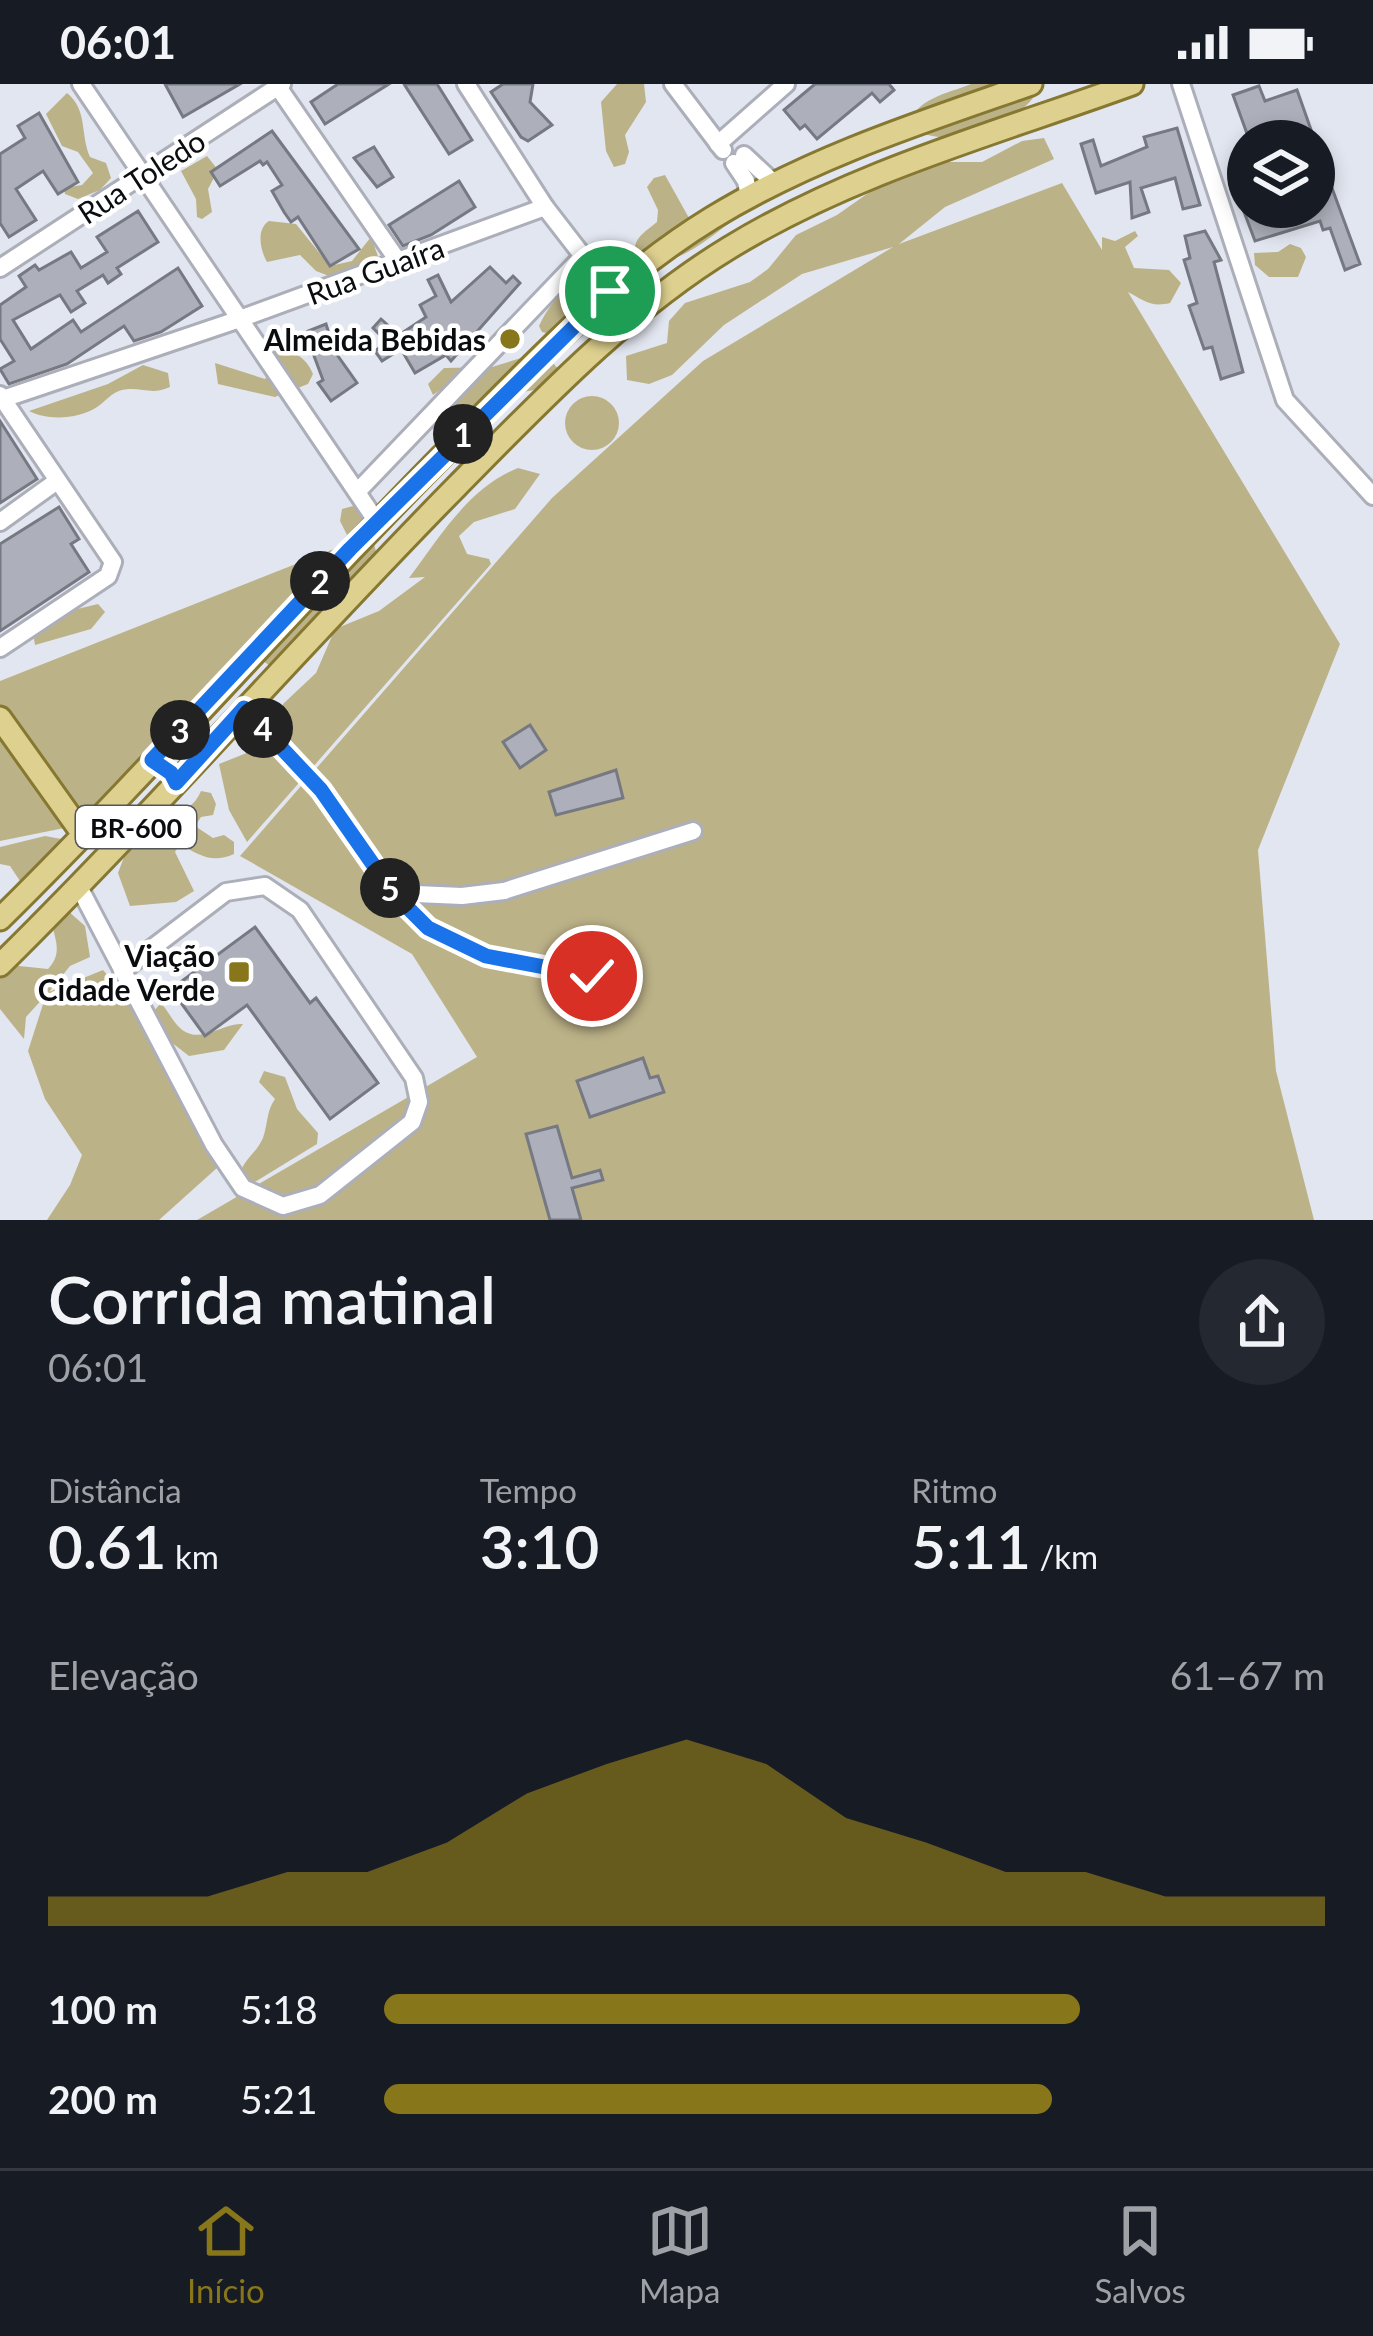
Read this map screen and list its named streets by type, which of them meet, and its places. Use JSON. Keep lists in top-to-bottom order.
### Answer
{
  "streets": {
    "main road": ["BR-600"],
    "street": ["Rua Toledo", "Rua Guaíra"]
  },
  "places": {
    "other": ["Almeida Bebidas"],
    "transit": ["Viação Cidade Verde"]
  },
  "page": {
    "status": "06:01",
    "pins": [
      "1",
      "2",
      "4",
      "3",
      "5"
    ],
    "heading": ["Corrida matinal", "06:01"],
    "stats": [
      ["Distância", "0.61 km"],
      ["Tempo", "3:10"],
      ["Ritmo", "5:11 /km"]
    ],
    "chart": ["Elevação", "61–67 m"],
    "list": [
      {
        "name": "100 m",
        "note": "5:18"
      },
      {
        "name": "200 m",
        "note": "5:21"
      }
    ],
    "tabs": ["Início", "Mapa", "Salvos"]
  }
}
